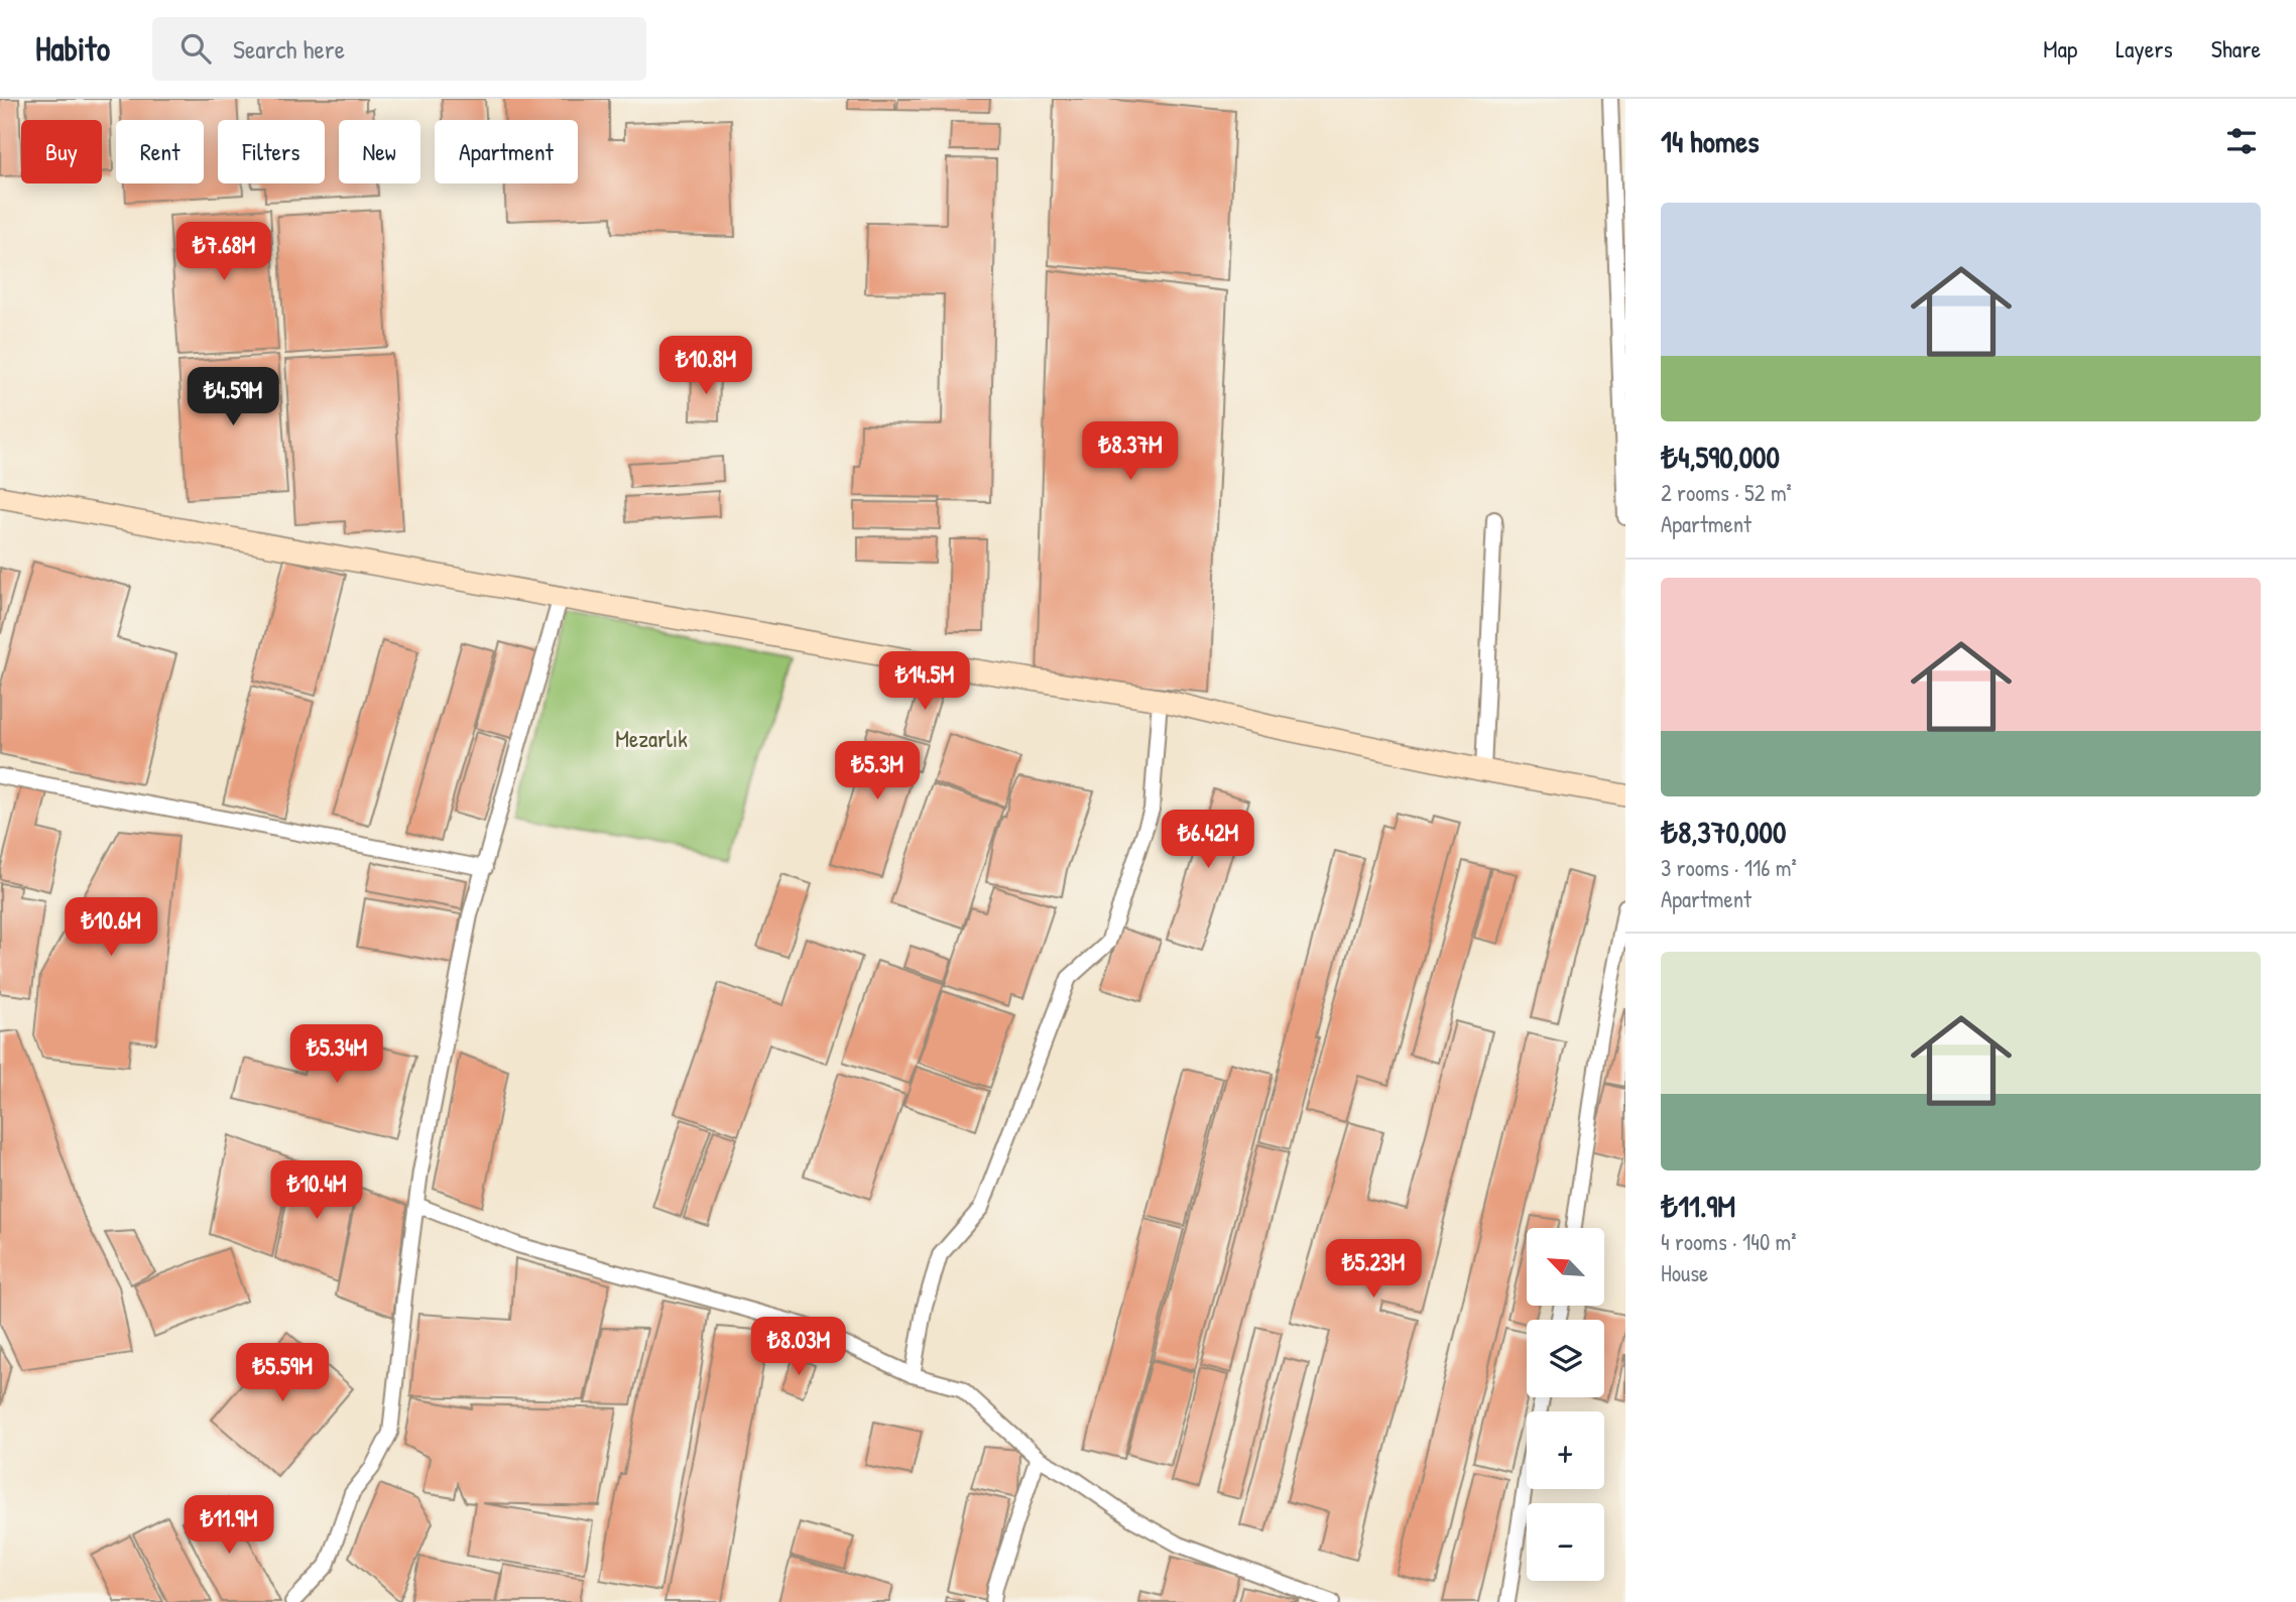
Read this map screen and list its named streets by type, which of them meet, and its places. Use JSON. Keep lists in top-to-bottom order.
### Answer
{
  "parks": ["Mezarlık"],
  "north": "top left",
  "page": {
    "header": "Habito",
    "search": "Search here",
    "nav": ["Map", "Layers", "Share"],
    "heading": "14 homes",
    "chip": [
      "Buy",
      "Rent",
      "Filters",
      "New",
      "Apartment"
    ],
    "list": [
      {
        "name": "₺4,590,000",
        "note": "2 rooms · 52 m² · Apartment"
      },
      {
        "name": "₺8,370,000",
        "note": "3 rooms · 116 m² · Apartment"
      },
      {
        "name": "₺11.9M",
        "note": "4 rooms · 140 m² · House"
      }
    ],
    "price": [
      "₺7.68M",
      "₺10.8M",
      "₺4.59M",
      "₺8.37M",
      "₺14.5M",
      "₺5.3M",
      "₺6.42M",
      "₺10.6M",
      "₺5.34M",
      "₺10.4M",
      "₺5.23M",
      "₺8.03M",
      "₺5.59M",
      "₺11.9M"
    ],
    "map_buttons": ["+", "−"]
  }
}
